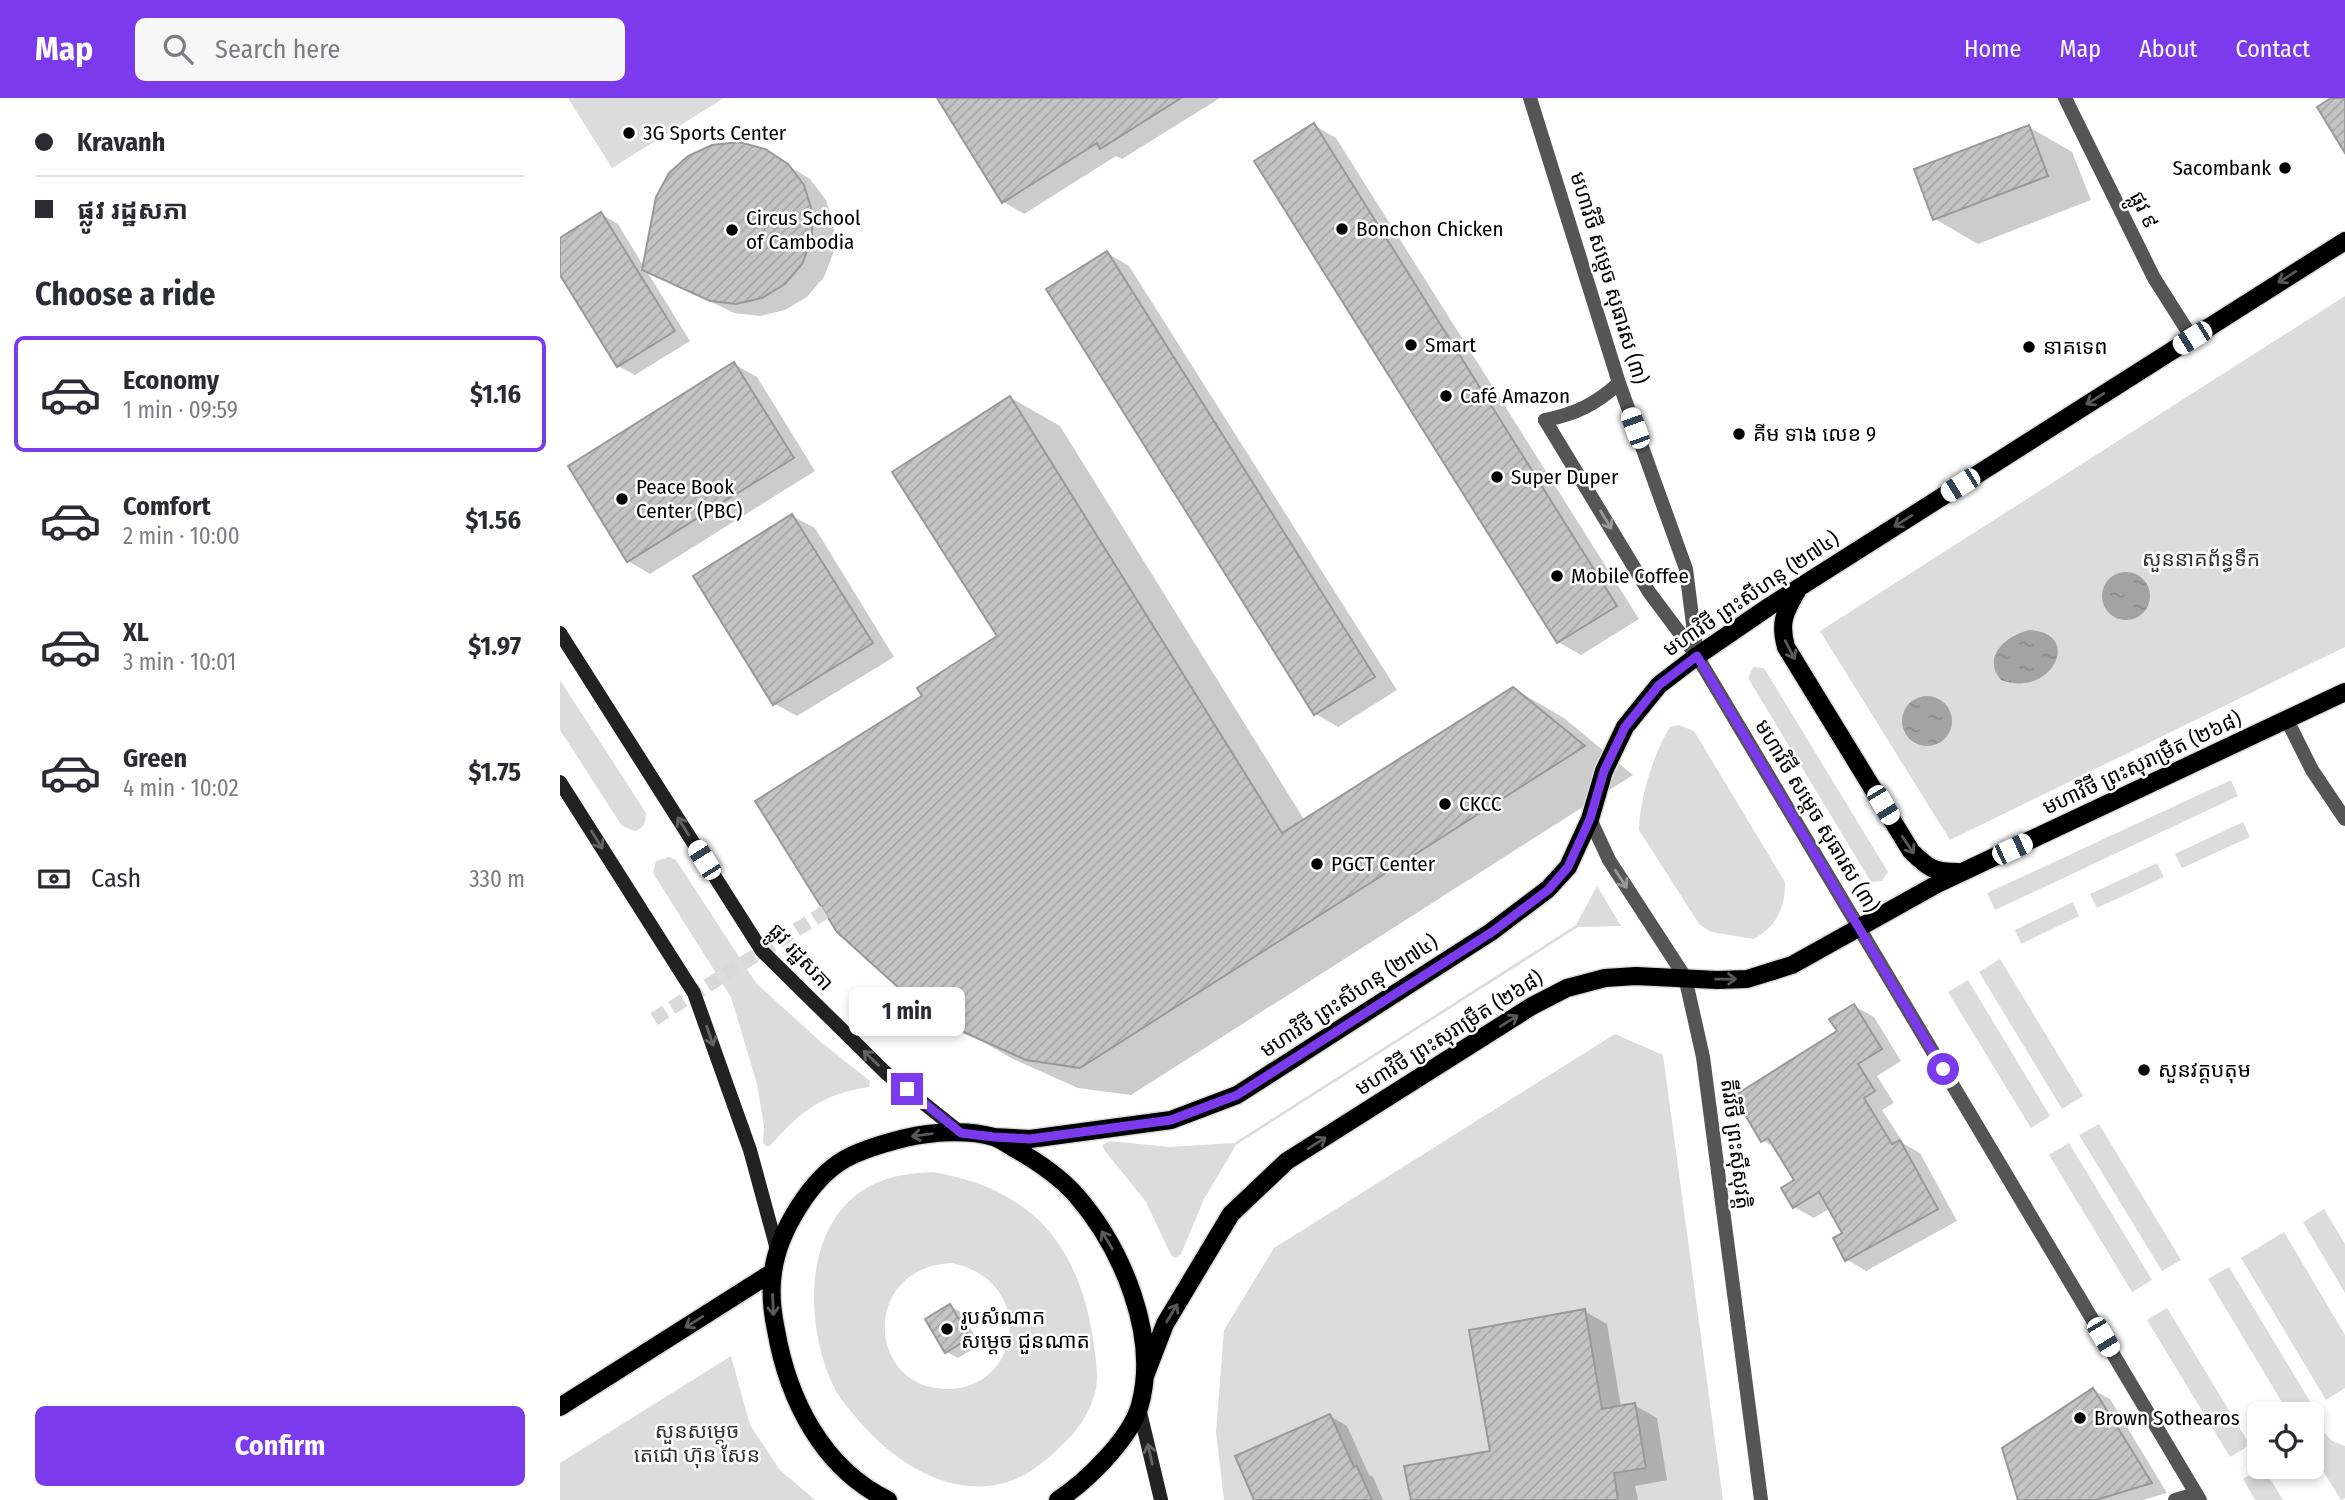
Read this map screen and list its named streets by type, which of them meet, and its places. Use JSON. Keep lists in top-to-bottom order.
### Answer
{
  "streets": {
    "main road": ["មហាវិថី ព្រះសីហនុ (២៧៤)", "មហាវិថី ព្រះសុរាម្រឹត (២៦៨)", "ផ្លូវ រដ្ឋសភា"],
    "street": ["ផ្លូវ ៩", "មហាវិថី សម្តេច សុធារស (៣)", "តីរវិថី ព្រះស៊ីសុវត្តិ"]
  },
  "crossings": [
    ["ផ្លូវ ៩", "មហាវិថី ព្រះសីហនុ (២៧៤)"],
    ["មហាវិថី សម្តេច សុធារស (៣)", "មហាវិថី ព្រះសីហនុ (២៧៤)"],
    ["មហាវិថី សម្តេច សុធារស (៣)", "មហាវិថី ព្រះសុរាម្រឹត (២៦៨)"],
    ["មហាវិថី ព្រះសីហនុ (២៧៤)", "ផ្លូវ រដ្ឋសភា"],
    ["មហាវិថី ព្រះសីហនុ (២៧៤)", "តីរវិថី ព្រះស៊ីសុវត្តិ"],
    ["មហាវិថី ព្រះសុរាម្រឹត (២៦៨)", "តីរវិថី ព្រះស៊ីសុវត្តិ"]
  ],
  "one_way": ["មហាវិថី ព្រះសីហនុ (២៧៤)", "មហាវិថី ព្រះសុរាម្រឹត (២៦៨)"],
  "parks": ["សួននាគព័ន្ធទឹក", "សួនសម្តេច តេជោ ហ៊ុន សែន"],
  "places": [
    "3G Sports Center",
    "Sacombank",
    "Bonchon Chicken",
    "Circus School of Cambodia",
    "Smart",
    "នាគទេព",
    "Café Amazon",
    "គីម ទាង លេខ 9",
    "Super Duper",
    "Peace Book Center (PBC)",
    "Mobile Coffee",
    "CKCC",
    "PGCT Center",
    "សួនវត្តបតុម",
    "រូបសំណាក សម្ដេច ជួនណាត",
    "Brown Sothearos"
  ],
  "page": {
    "header": "Map",
    "search": "Search here",
    "nav": [
      "Home",
      "Map",
      "About",
      "Contact"
    ],
    "banner": ["Kravanh", "ផ្លូវ រដ្ឋសភា"],
    "heading": "Choose a ride",
    "list": [
      {
        "name": "Economy",
        "note": "1 min · 09:59",
        "value": "$1.16"
      },
      {
        "name": "Comfort",
        "note": "2 min · 10:00",
        "value": "$1.56"
      },
      {
        "name": "XL",
        "note": "3 min · 10:01",
        "value": "$1.97"
      },
      {
        "name": "Green",
        "note": "4 min · 10:02",
        "value": "$1.75"
      }
    ],
    "pay": ["Cash", "330 m"],
    "bubble": "1 min",
    "buttons": "Confirm"
  }
}
